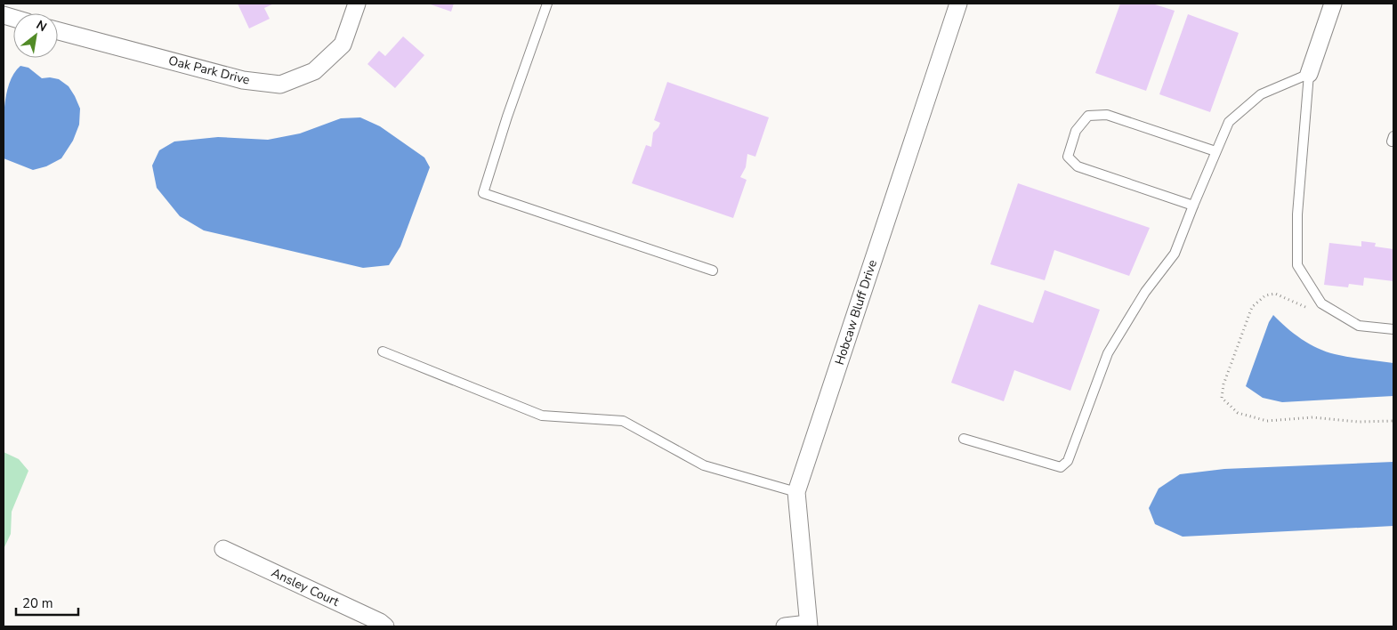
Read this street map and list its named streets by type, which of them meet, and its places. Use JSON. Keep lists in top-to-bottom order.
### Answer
{
  "streets": {
    "street": ["Oak Park Drive", "Hobcaw Bluff Drive", "Ansley Court"]
  },
  "scale_bar": "20 m",
  "north": "top right"
}
